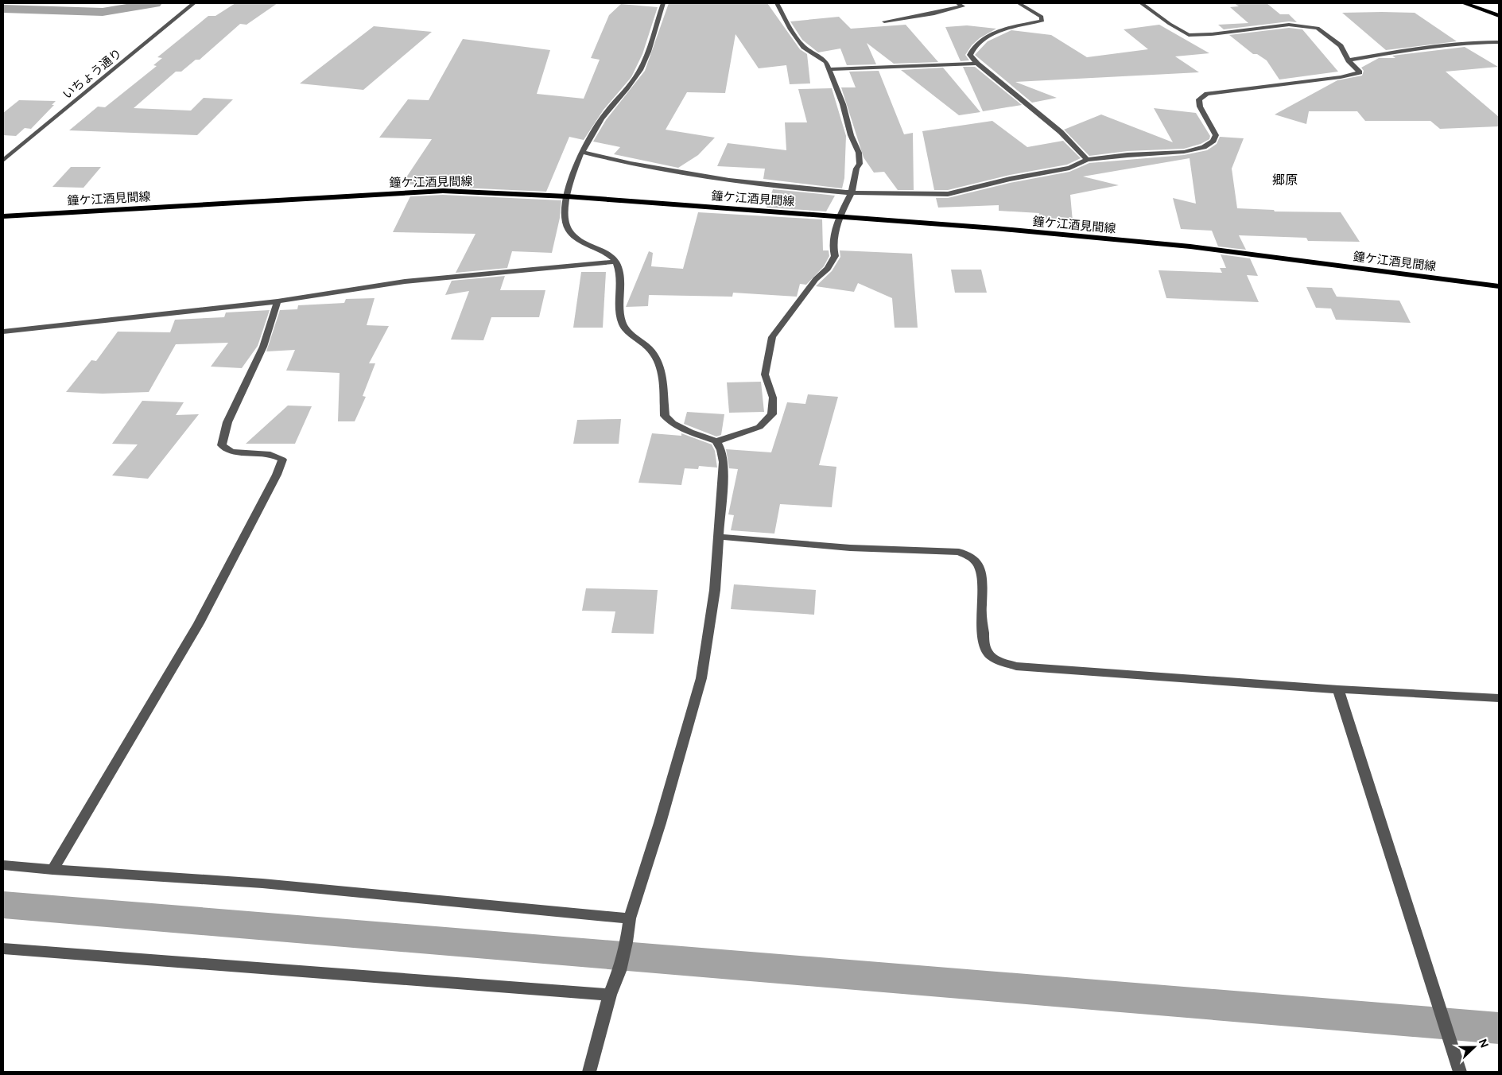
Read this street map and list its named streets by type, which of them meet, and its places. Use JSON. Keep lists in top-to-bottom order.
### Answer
{
  "streets": {
    "main road": ["鐘ケ江酒見間線"],
    "street": ["いちょう通り"]
  },
  "districts": ["郷原"],
  "north": "right"
}
